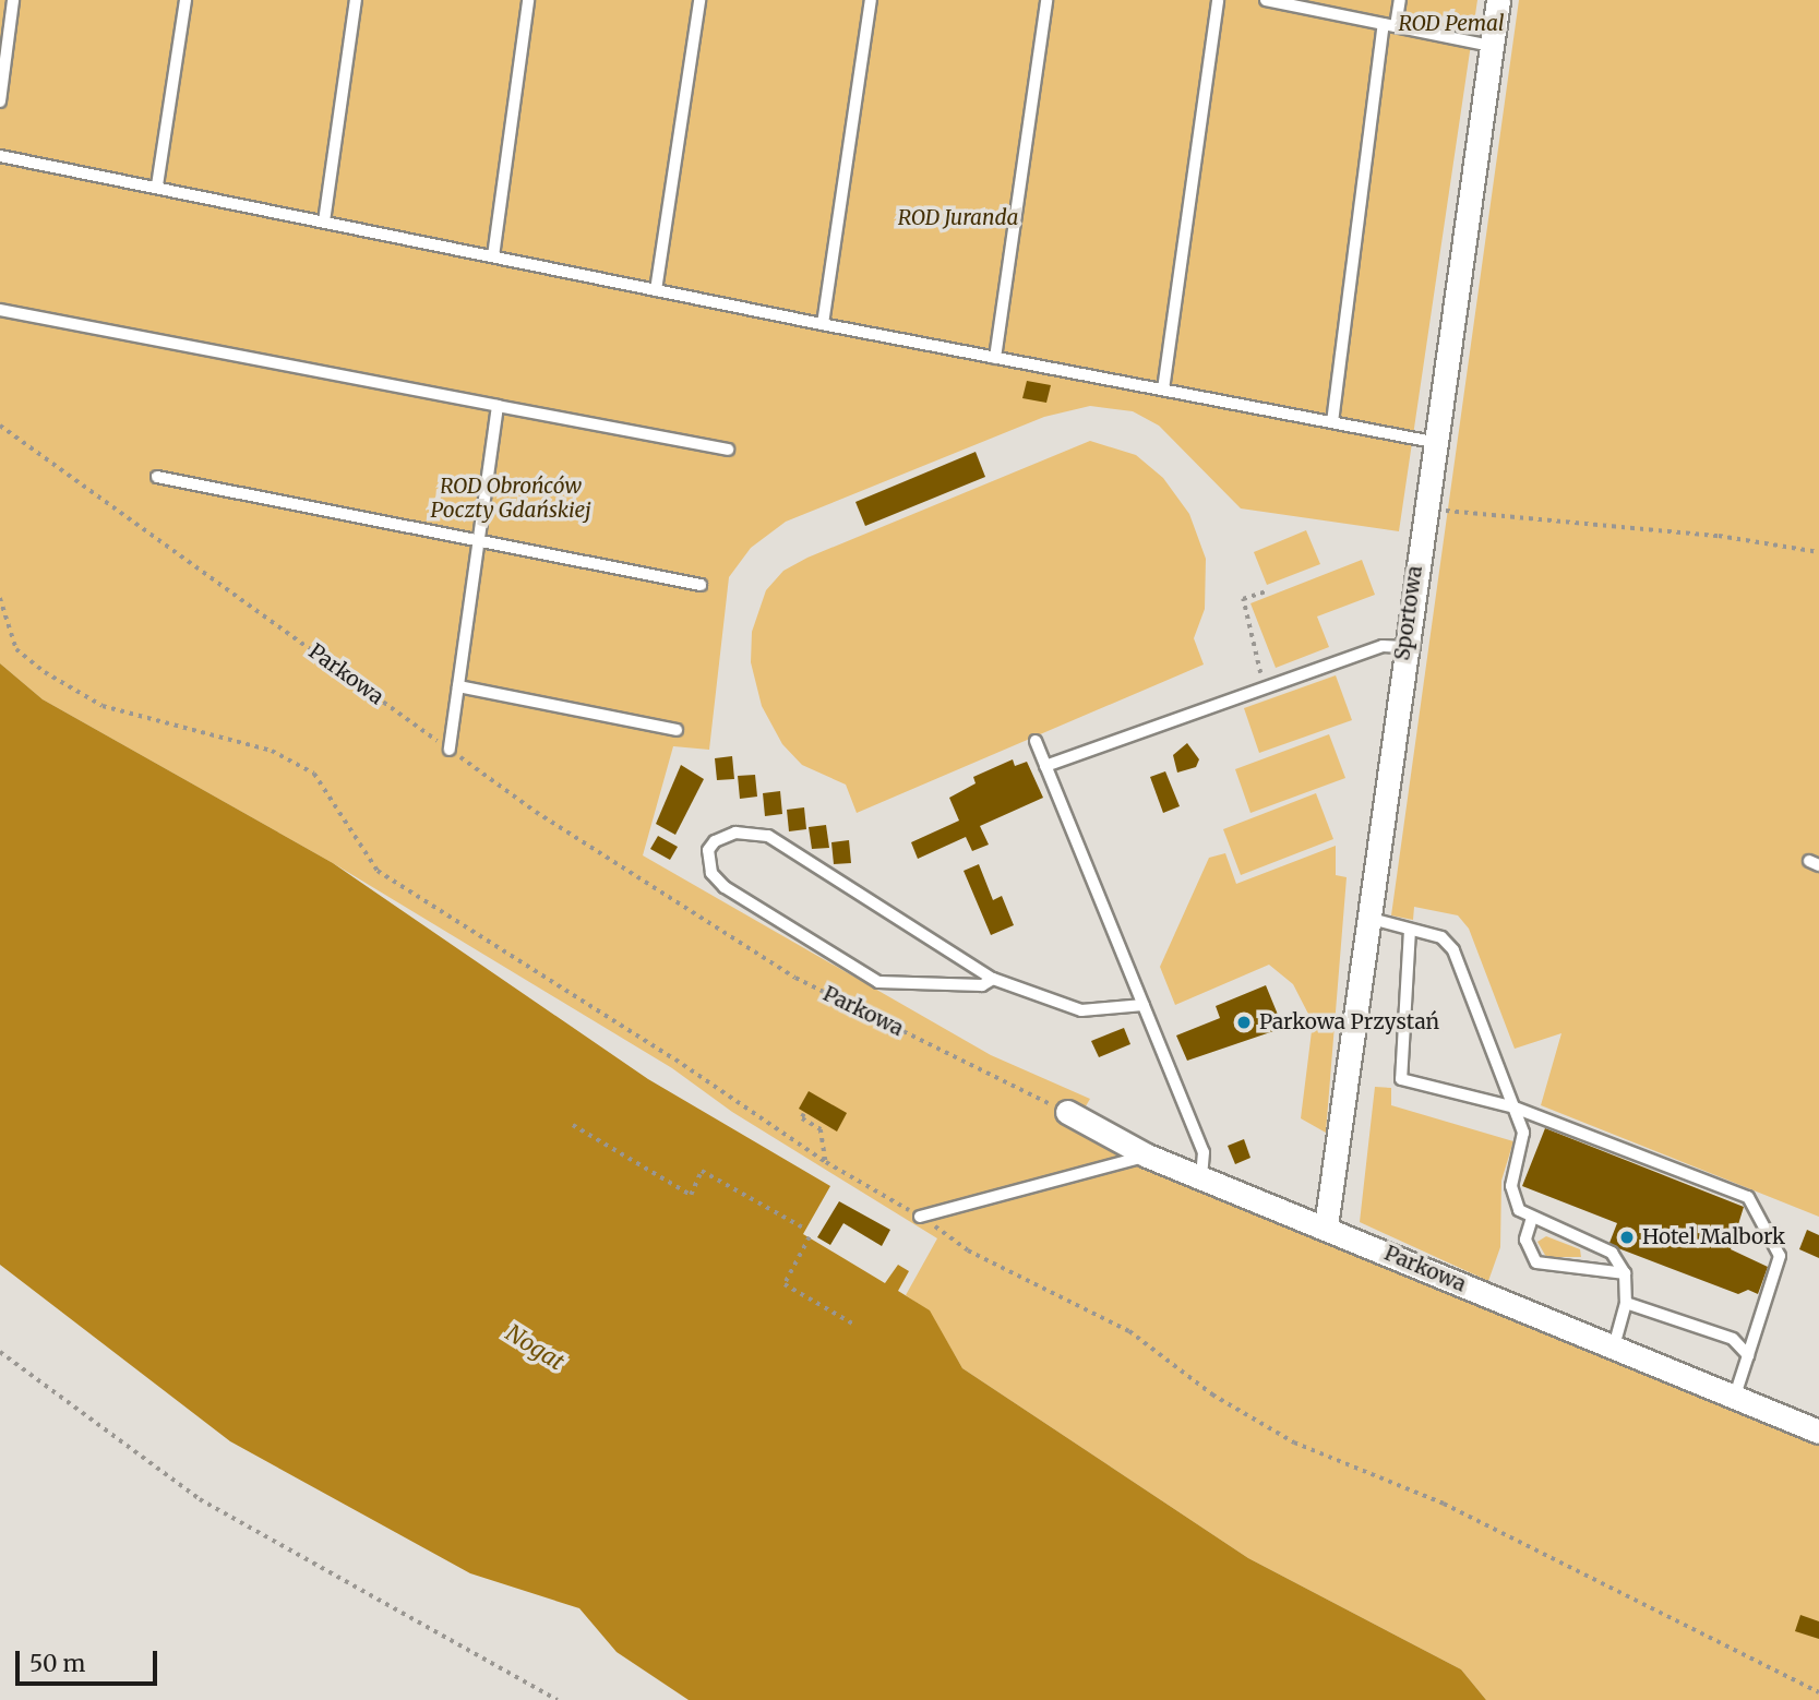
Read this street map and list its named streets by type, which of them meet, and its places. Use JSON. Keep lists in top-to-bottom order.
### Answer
{
  "streets": {
    "street": ["Sportowa", "Parkowa"]
  },
  "crossings": [
    ["Sportowa", "Parkowa"]
  ],
  "water": ["Nogat"],
  "parks": ["ROD Pemal", "ROD Juranda", "ROD Obrońców Poczty Gdańskiej"],
  "places": ["Parkowa Przystań", "Hotel Malbork"],
  "scale_bar": "50 m"
}
